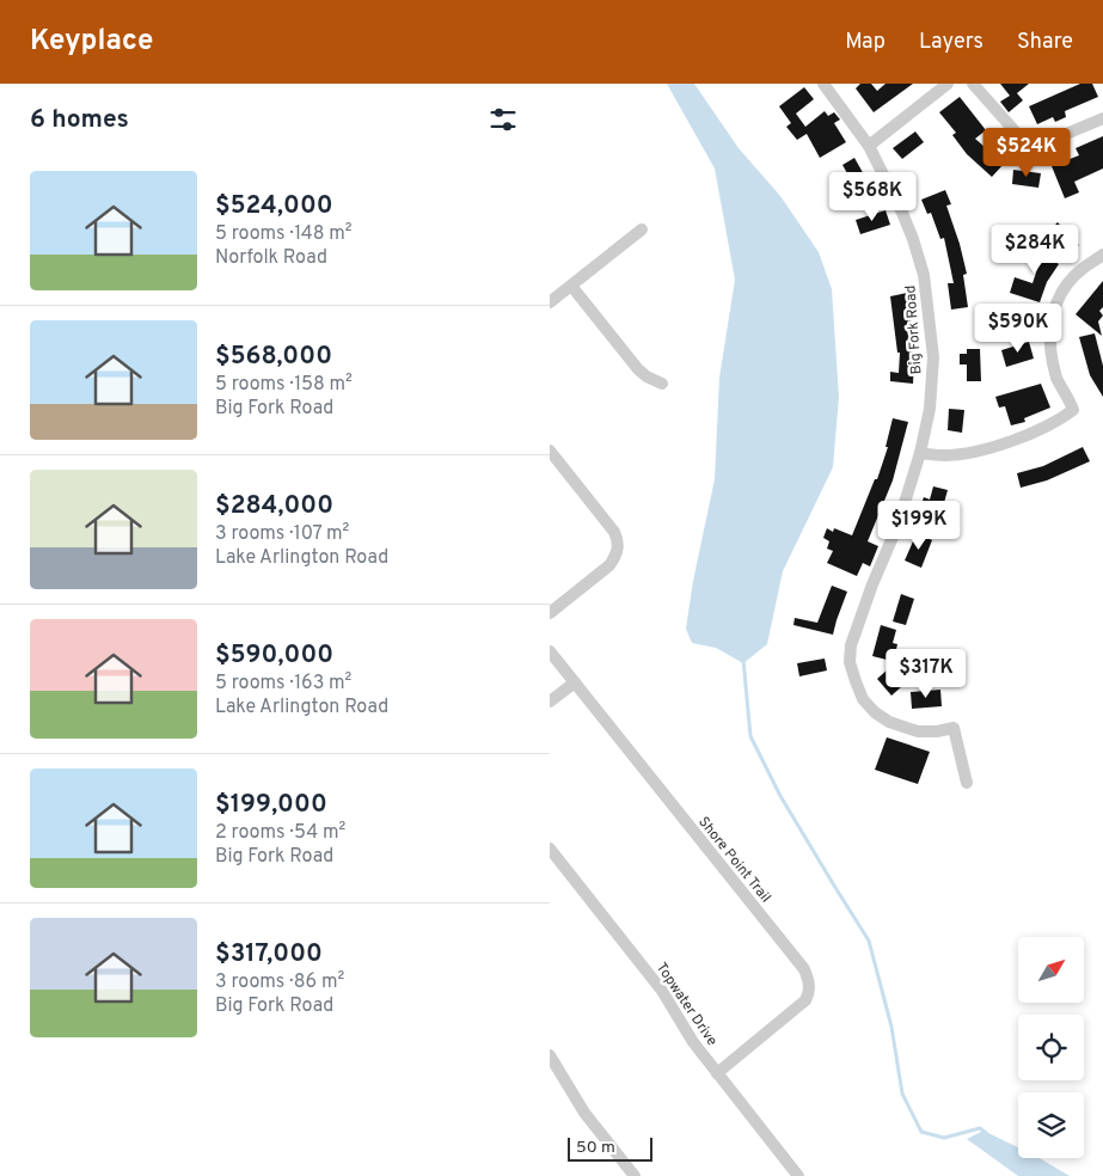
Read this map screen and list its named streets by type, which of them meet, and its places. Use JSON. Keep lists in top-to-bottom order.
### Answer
{
  "streets": {
    "street": ["Big Fork Road", "Shore Point Trail", "Topwater Drive"]
  },
  "crossings": [
    ["Shore Point Trail", "Topwater Drive"]
  ],
  "scale_bar": "50 m",
  "north": "top right",
  "page": {
    "header": "Keyplace",
    "nav": ["Map", "Layers", "Share"],
    "heading": "6 homes",
    "price": [
      "$524K",
      "$568K",
      "$284K",
      "$590K",
      "$199K",
      "$317K"
    ],
    "list": [
      {
        "name": "$524,000",
        "note": "5 rooms · 148 m² · Norfolk Road"
      },
      {
        "name": "$568,000",
        "note": "5 rooms · 158 m² · Big Fork Road"
      },
      {
        "name": "$284,000",
        "note": "3 rooms · 107 m² · Lake Arlington Road"
      },
      {
        "name": "$590,000",
        "note": "5 rooms · 163 m² · Lake Arlington Road"
      },
      {
        "name": "$199,000",
        "note": "2 rooms · 54 m² · Big Fork Road"
      },
      {
        "name": "$317,000",
        "note": "3 rooms · 86 m² · Big Fork Road"
      }
    ],
    "scale": "50 m"
  }
}
